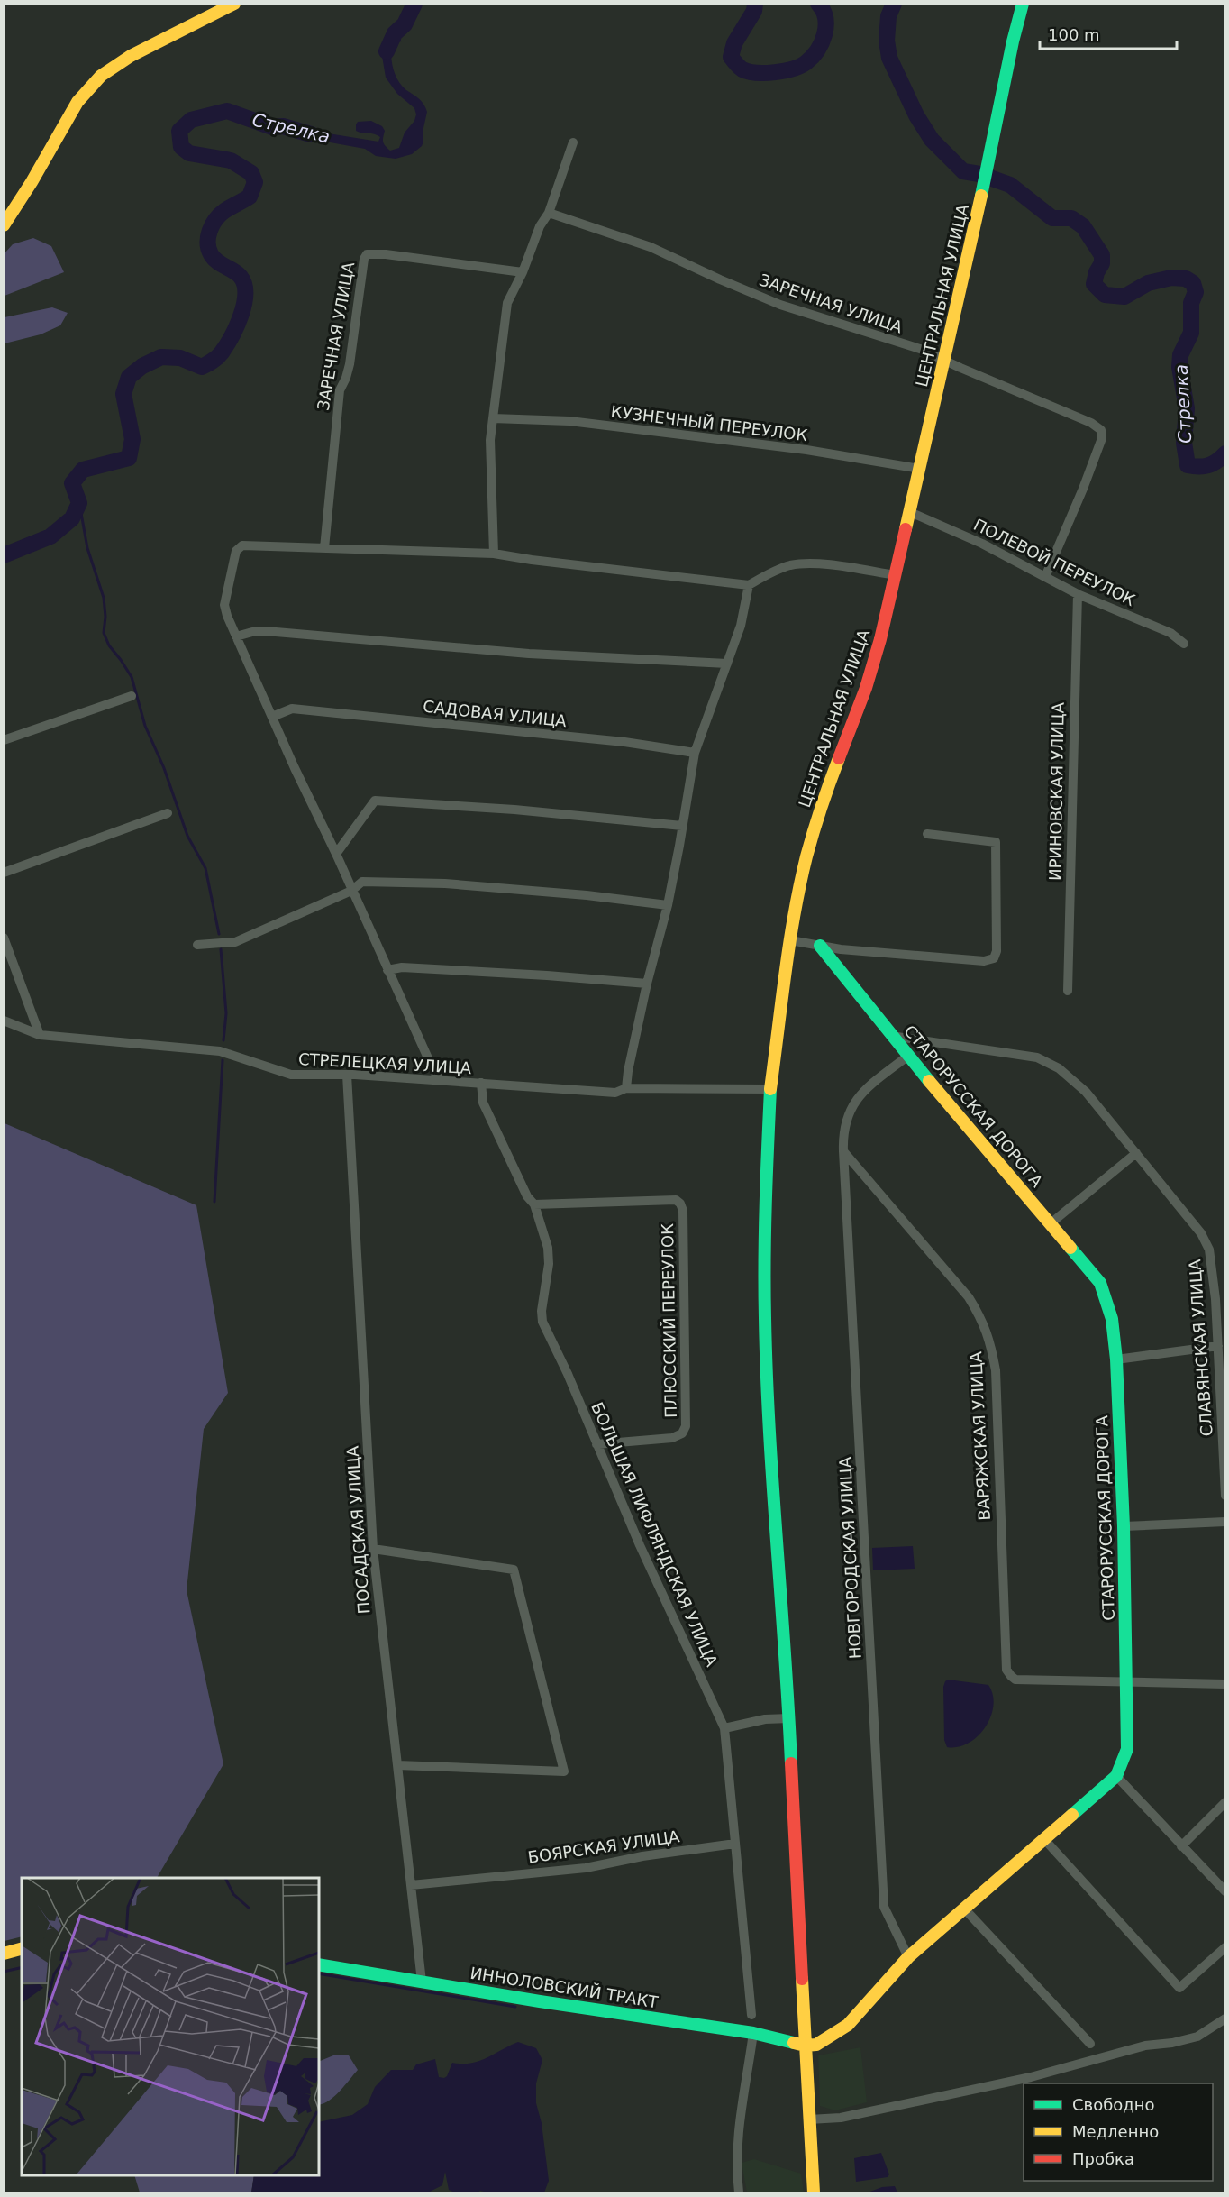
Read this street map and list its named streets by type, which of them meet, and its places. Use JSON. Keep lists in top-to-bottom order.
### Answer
{
  "streets": {
    "main road": ["ЦЕНТРАЛЬНАЯ УЛИЦА", "СТАРОРУССКАЯ ДОРОГА", "ИННОЛОВСКИЙ ТРАКТ"],
    "street": [
      "ЗАРЕЧНАЯ УЛИЦА",
      "КУЗНЕЧНЫЙ ПЕРЕУЛОК",
      "ПОЛЕВОЙ ПЕРЕУЛОК",
      "САДОВАЯ УЛИЦА",
      "ИРИНОВСКАЯ УЛИЦА",
      "СТРЕЛЕЦКАЯ УЛИЦА",
      "ПЛЮССКИЙ ПЕРЕУЛОК",
      "СЛАВЯНСКАЯ УЛИЦА",
      "ВАРЯЖСКАЯ УЛИЦА",
      "ПОСАДСКАЯ УЛИЦА",
      "БОЛЬШАЯ ЛИФЛЯНДСКАЯ УЛИЦА",
      "НОВГОРОДСКАЯ УЛИЦА",
      "БОЯРСКАЯ УЛИЦА"
    ]
  },
  "crossings": [
    ["ЦЕНТРАЛЬНАЯ УЛИЦА", "ЗАРЕЧНАЯ УЛИЦА"],
    ["ЦЕНТРАЛЬНАЯ УЛИЦА", "КУЗНЕЧНЫЙ ПЕРЕУЛОК"],
    ["ЦЕНТРАЛЬНАЯ УЛИЦА", "ПОЛЕВОЙ ПЕРЕУЛОК"],
    ["ЦЕНТРАЛЬНАЯ УЛИЦА", "СТРЕЛЕЦКАЯ УЛИЦА"],
    ["ЦЕНТРАЛЬНАЯ УЛИЦА", "СТАРОРУССКАЯ ДОРОГА"],
    ["ЦЕНТРАЛЬНАЯ УЛИЦА", "ИННОЛОВСКИЙ ТРАКТ"],
    ["ЗАРЕЧНАЯ УЛИЦА", "ПОЛЕВОЙ ПЕРЕУЛОК"],
    ["ПОЛЕВОЙ ПЕРЕУЛОК", "ИРИНОВСКАЯ УЛИЦА"],
    ["СТРЕЛЕЦКАЯ УЛИЦА", "ПОСАДСКАЯ УЛИЦА"],
    ["СТРЕЛЕЦКАЯ УЛИЦА", "БОЛЬШАЯ ЛИФЛЯНДСКАЯ УЛИЦА"],
    ["СТАРОРУССКАЯ ДОРОГА", "СЛАВЯНСКАЯ УЛИЦА"],
    ["СТАРОРУССКАЯ ДОРОГА", "ВАРЯЖСКАЯ УЛИЦА"],
    ["СТАРОРУССКАЯ ДОРОГА", "НОВГОРОДСКАЯ УЛИЦА"],
    ["СТАРОРУССКАЯ ДОРОГА", "ИННОЛОВСКИЙ ТРАКТ"],
    ["ПЛЮССКИЙ ПЕРЕУЛОК", "БОЛЬШАЯ ЛИФЛЯНДСКАЯ УЛИЦА"],
    ["ВАРЯЖСКАЯ УЛИЦА", "НОВГОРОДСКАЯ УЛИЦА"],
    ["ПОСАДСКАЯ УЛИЦА", "БОЯРСКАЯ УЛИЦА"],
    ["ПОСАДСКАЯ УЛИЦА", "ИННОЛОВСКИЙ ТРАКТ"],
    ["БОЛЬШАЯ ЛИФЛЯНДСКАЯ УЛИЦА", "БОЯРСКАЯ УЛИЦА"]
  ],
  "water": ["Стрелка"],
  "legend": ["Свободно", "Медленно", "Пробка"],
  "scale_bar": "100 m"
}
